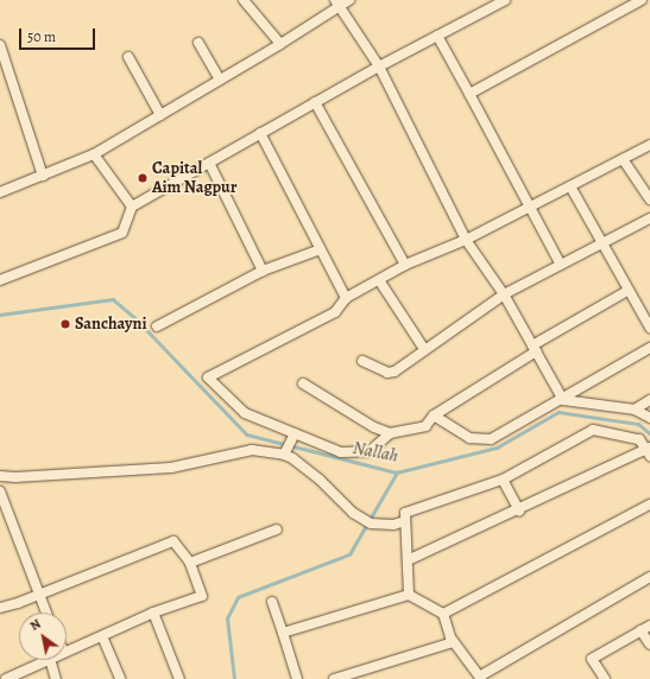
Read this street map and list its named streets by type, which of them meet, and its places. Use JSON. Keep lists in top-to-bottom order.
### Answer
{
  "water": ["Nallah"],
  "places": ["Capital Aim Nagpur", "Sanchayni"],
  "scale_bar": "50 m",
  "north": "top left"
}
